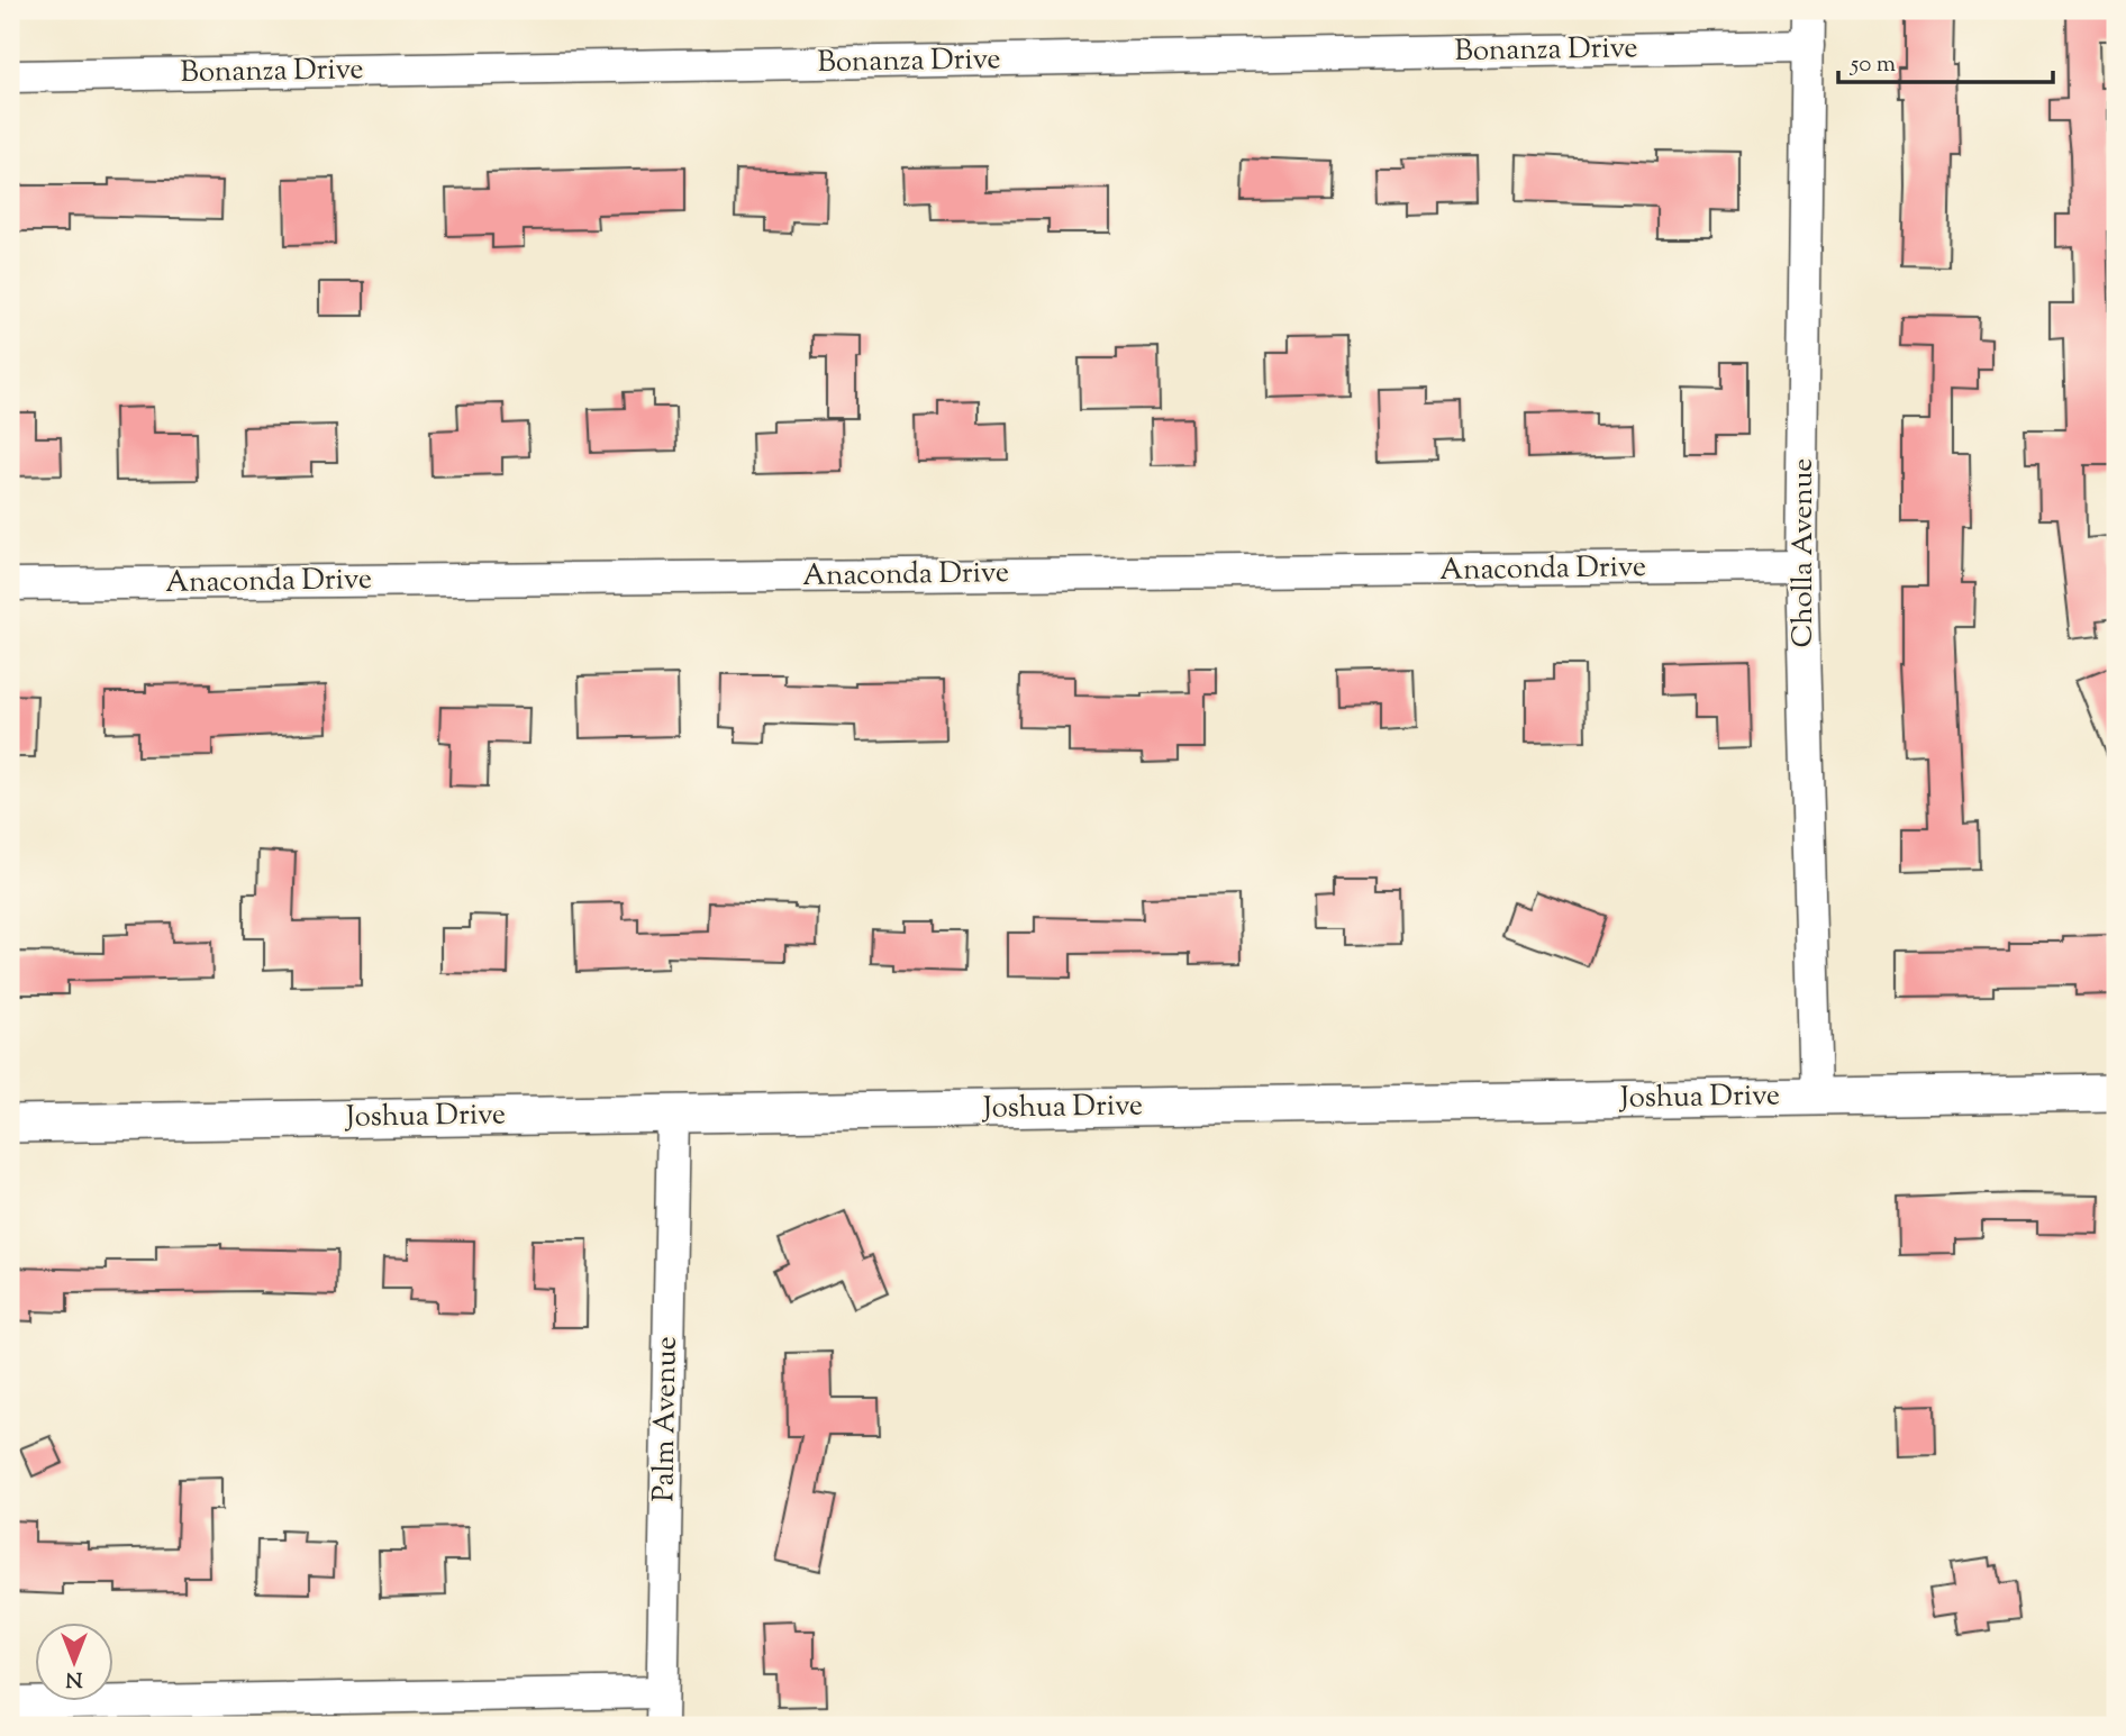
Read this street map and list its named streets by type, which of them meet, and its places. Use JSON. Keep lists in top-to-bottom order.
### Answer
{
  "streets": {
    "street": [
      "Bonanza Drive",
      "Cholla Avenue",
      "Anaconda Drive",
      "Joshua Drive",
      "Palm Avenue"
    ]
  },
  "crossings": [
    ["Bonanza Drive", "Cholla Avenue"],
    ["Cholla Avenue", "Anaconda Drive"],
    ["Cholla Avenue", "Joshua Drive"],
    ["Joshua Drive", "Palm Avenue"]
  ],
  "scale_bar": "50 m",
  "north": "bottom"
}
